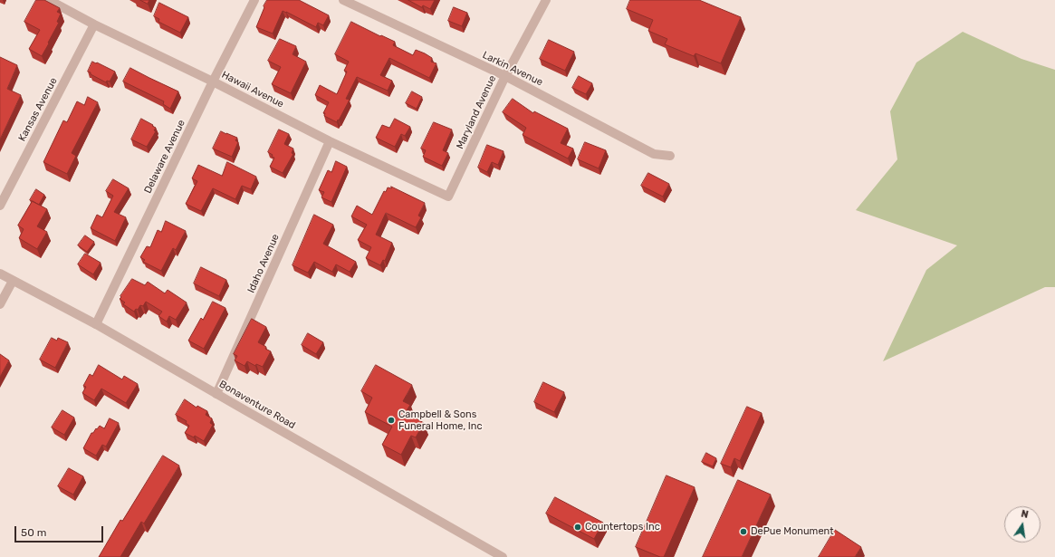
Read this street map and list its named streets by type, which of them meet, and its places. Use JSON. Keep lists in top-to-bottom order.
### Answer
{
  "streets": {
    "street": [
      "Larkin Avenue",
      "Hawaii Avenue",
      "Kansas Avenue",
      "Maryland Avenue",
      "Delaware Avenue",
      "Idaho Avenue",
      "Bonaventure Road"
    ]
  },
  "crossings": [
    ["Larkin Avenue", "Maryland Avenue"],
    ["Hawaii Avenue", "Kansas Avenue"],
    ["Hawaii Avenue", "Maryland Avenue"],
    ["Hawaii Avenue", "Delaware Avenue"],
    ["Hawaii Avenue", "Idaho Avenue"],
    ["Delaware Avenue", "Bonaventure Road"],
    ["Idaho Avenue", "Bonaventure Road"]
  ],
  "places": ["Campbell & Sons Funeral Home, Inc", "Countertops Inc", "DePue Monument"],
  "scale_bar": "50 m",
  "north": "top"
}
